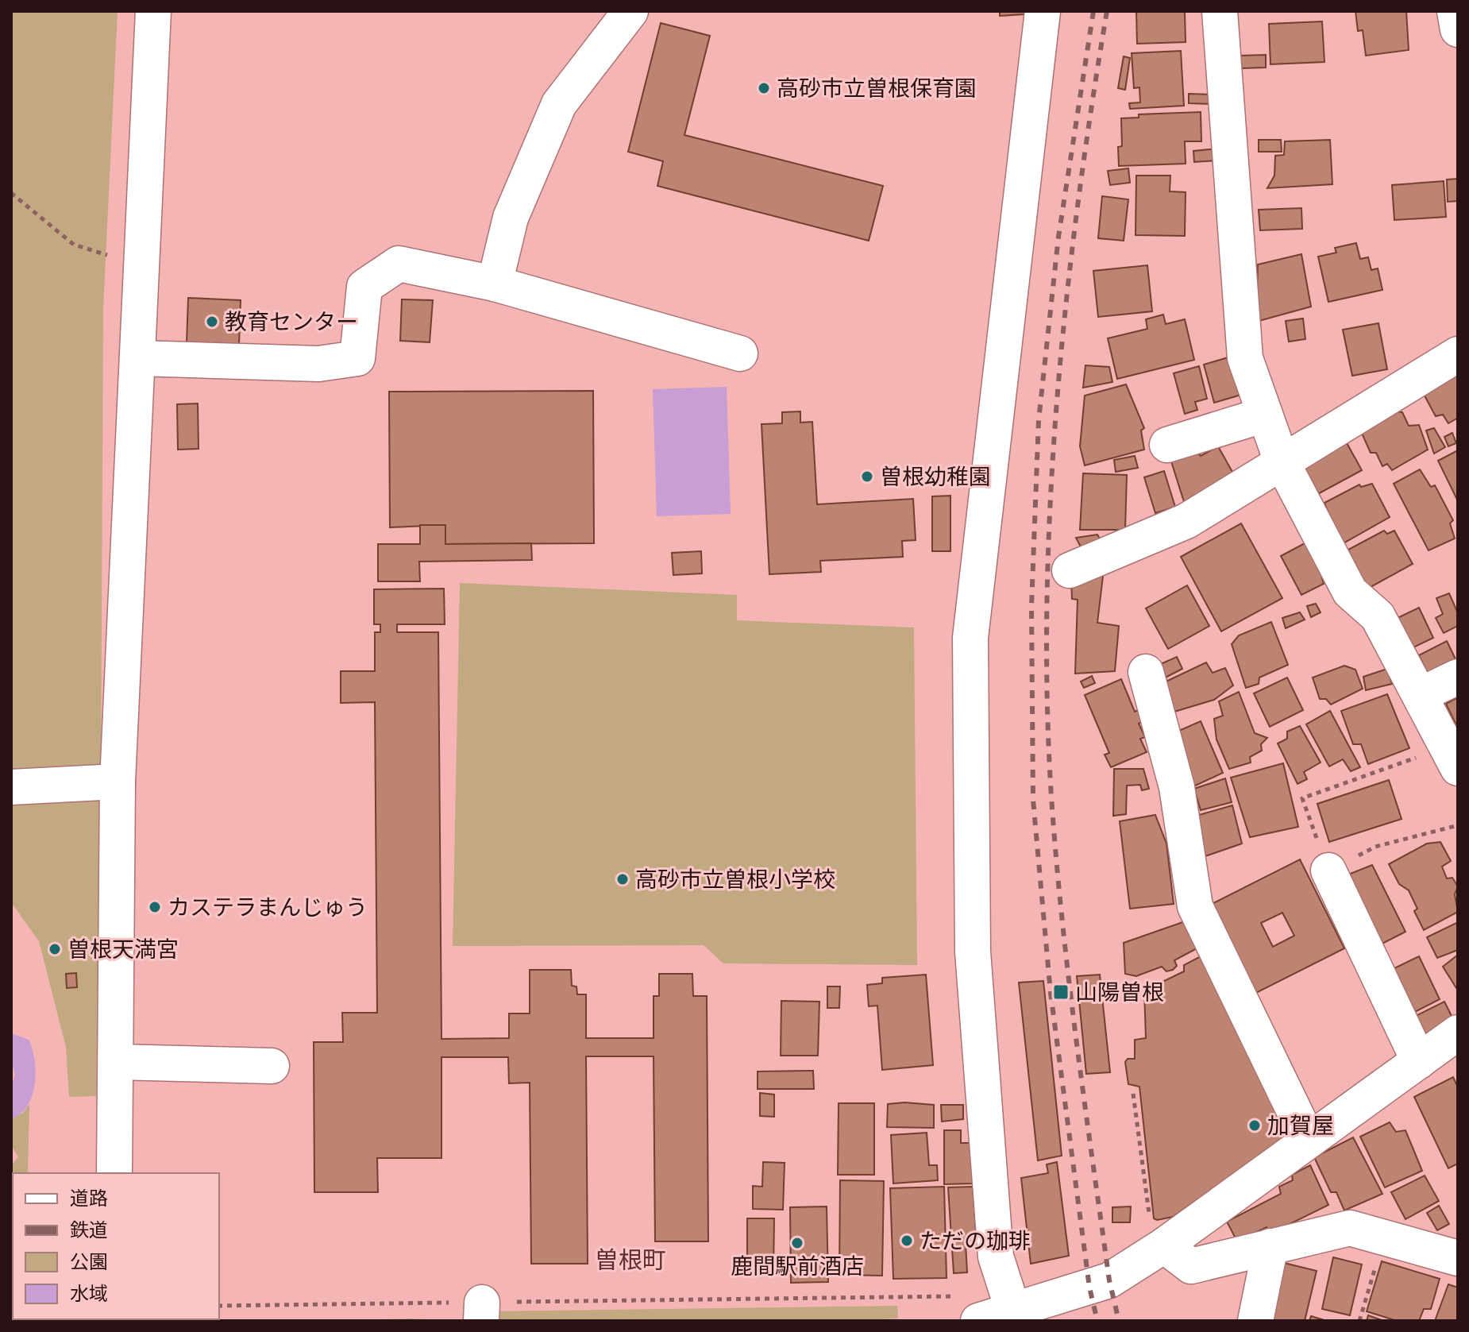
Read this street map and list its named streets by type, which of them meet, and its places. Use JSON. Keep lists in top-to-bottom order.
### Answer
{
  "districts": ["曽根町"],
  "places": {
    "other": [
      "高砂市立曽根保育園",
      "教育センター",
      "曽根幼稚園",
      "高砂市立曽根小学校",
      "カステラまんじゅう",
      "曽根天満宮",
      "加賀屋",
      "ただの珈琲",
      "鹿間駅前酒店"
    ],
    "transit": ["山陽曽根"]
  },
  "legend": [
    "道路",
    "鉄道",
    "公園",
    "水域"
  ]
}
